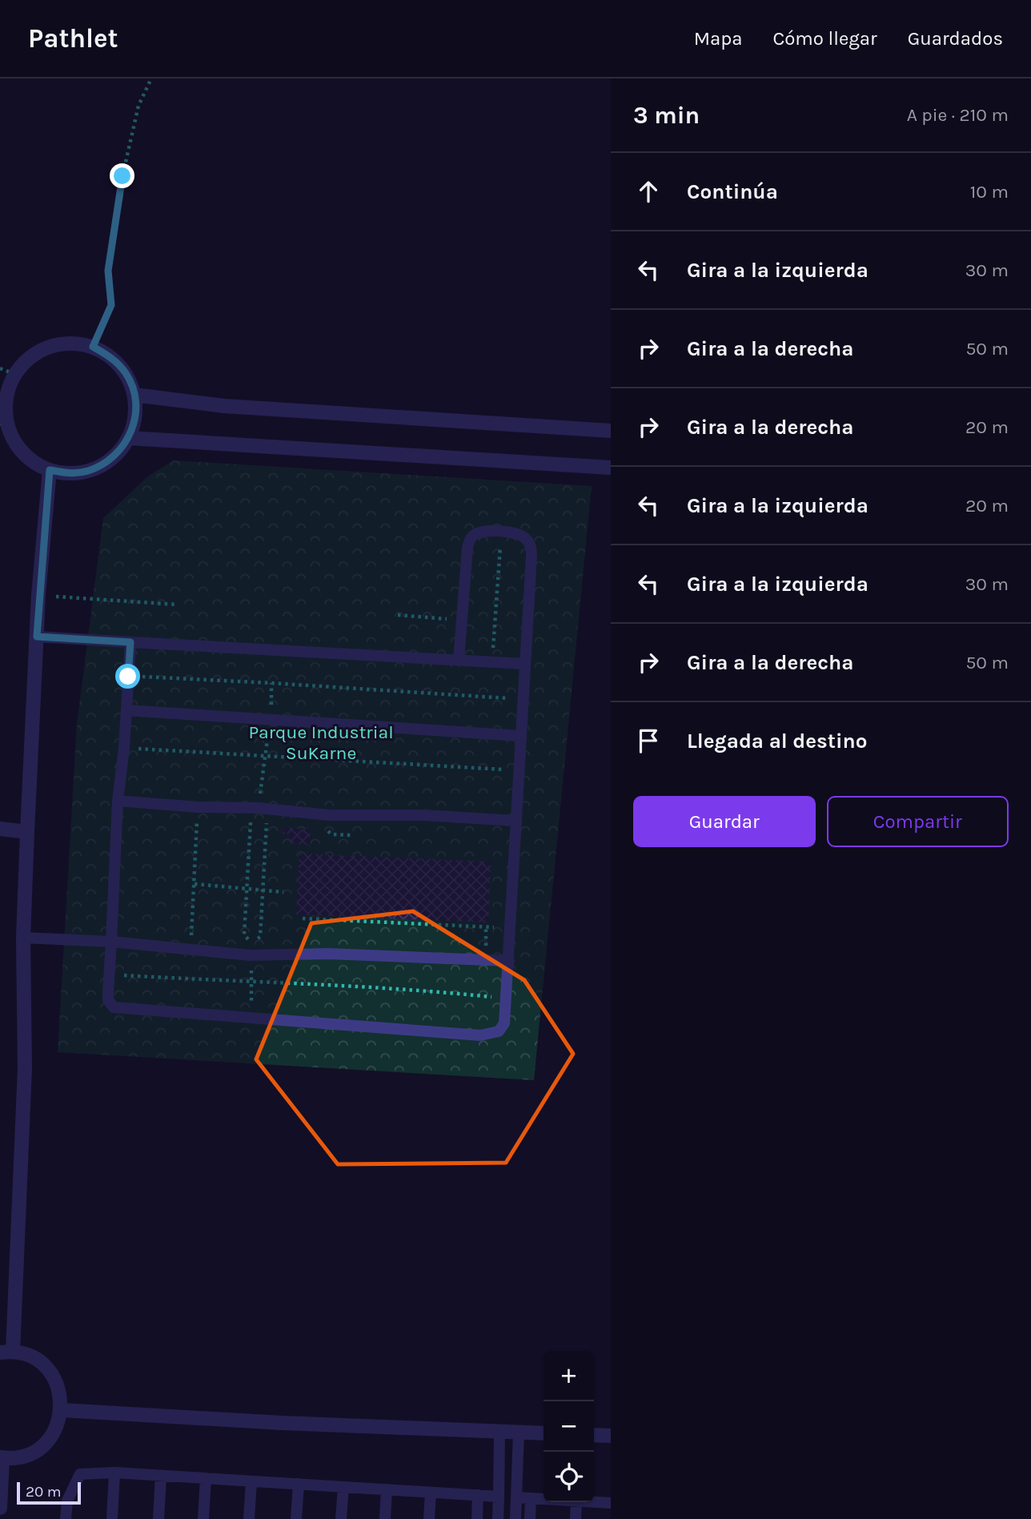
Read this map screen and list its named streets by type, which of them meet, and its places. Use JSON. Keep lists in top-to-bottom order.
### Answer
{
  "parks": ["Parque Industrial SuKarne"],
  "scale_bar": "20 m",
  "page": {
    "header": "Pathlet",
    "nav": ["Mapa", "Cómo llegar", "Guardados"],
    "heading": ["3 min", "A pie · 210 m"],
    "list": [
      ["Continúa", "10 m"],
      ["Gira a la izquierda", "30 m"],
      ["Gira a la derecha", "50 m"],
      ["Gira a la derecha", "20 m"],
      ["Gira a la izquierda", "20 m"],
      ["Gira a la izquierda", "30 m"],
      ["Gira a la derecha", "50 m"],
      "Llegada al destino"
    ],
    "buttons": ["Guardar", "Compartir"],
    "map_buttons": ["+", "−"],
    "scale": "20 m"
  }
}
